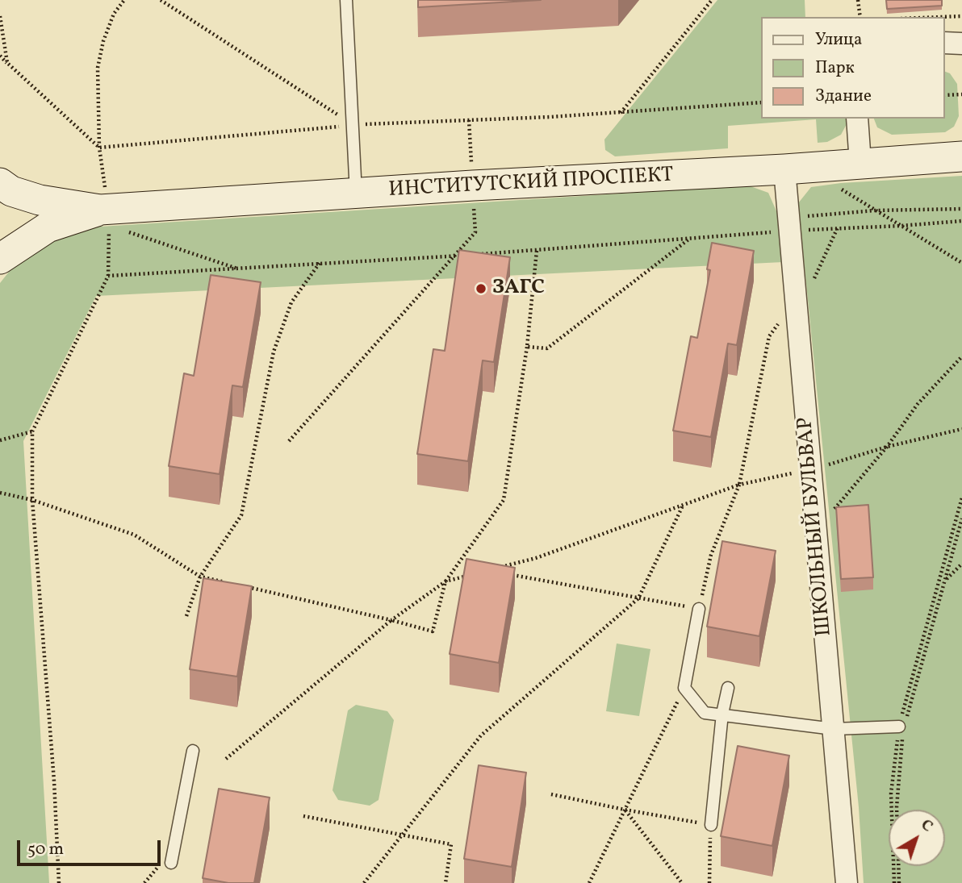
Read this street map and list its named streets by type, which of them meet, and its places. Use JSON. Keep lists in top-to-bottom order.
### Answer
{
  "streets": {
    "main road": ["ИНСТИТУТСКИЙ ПРОСПЕКТ"],
    "street": ["ШКОЛЬНЫЙ БУЛЬВАР"]
  },
  "crossings": [
    ["ИНСТИТУТСКИЙ ПРОСПЕКТ", "ШКОЛЬНЫЙ БУЛЬВАР"]
  ],
  "places": ["ЗАГС"],
  "legend": ["Улица", "Парк", "Здание"],
  "scale_bar": "50 m",
  "north": "top right"
}
